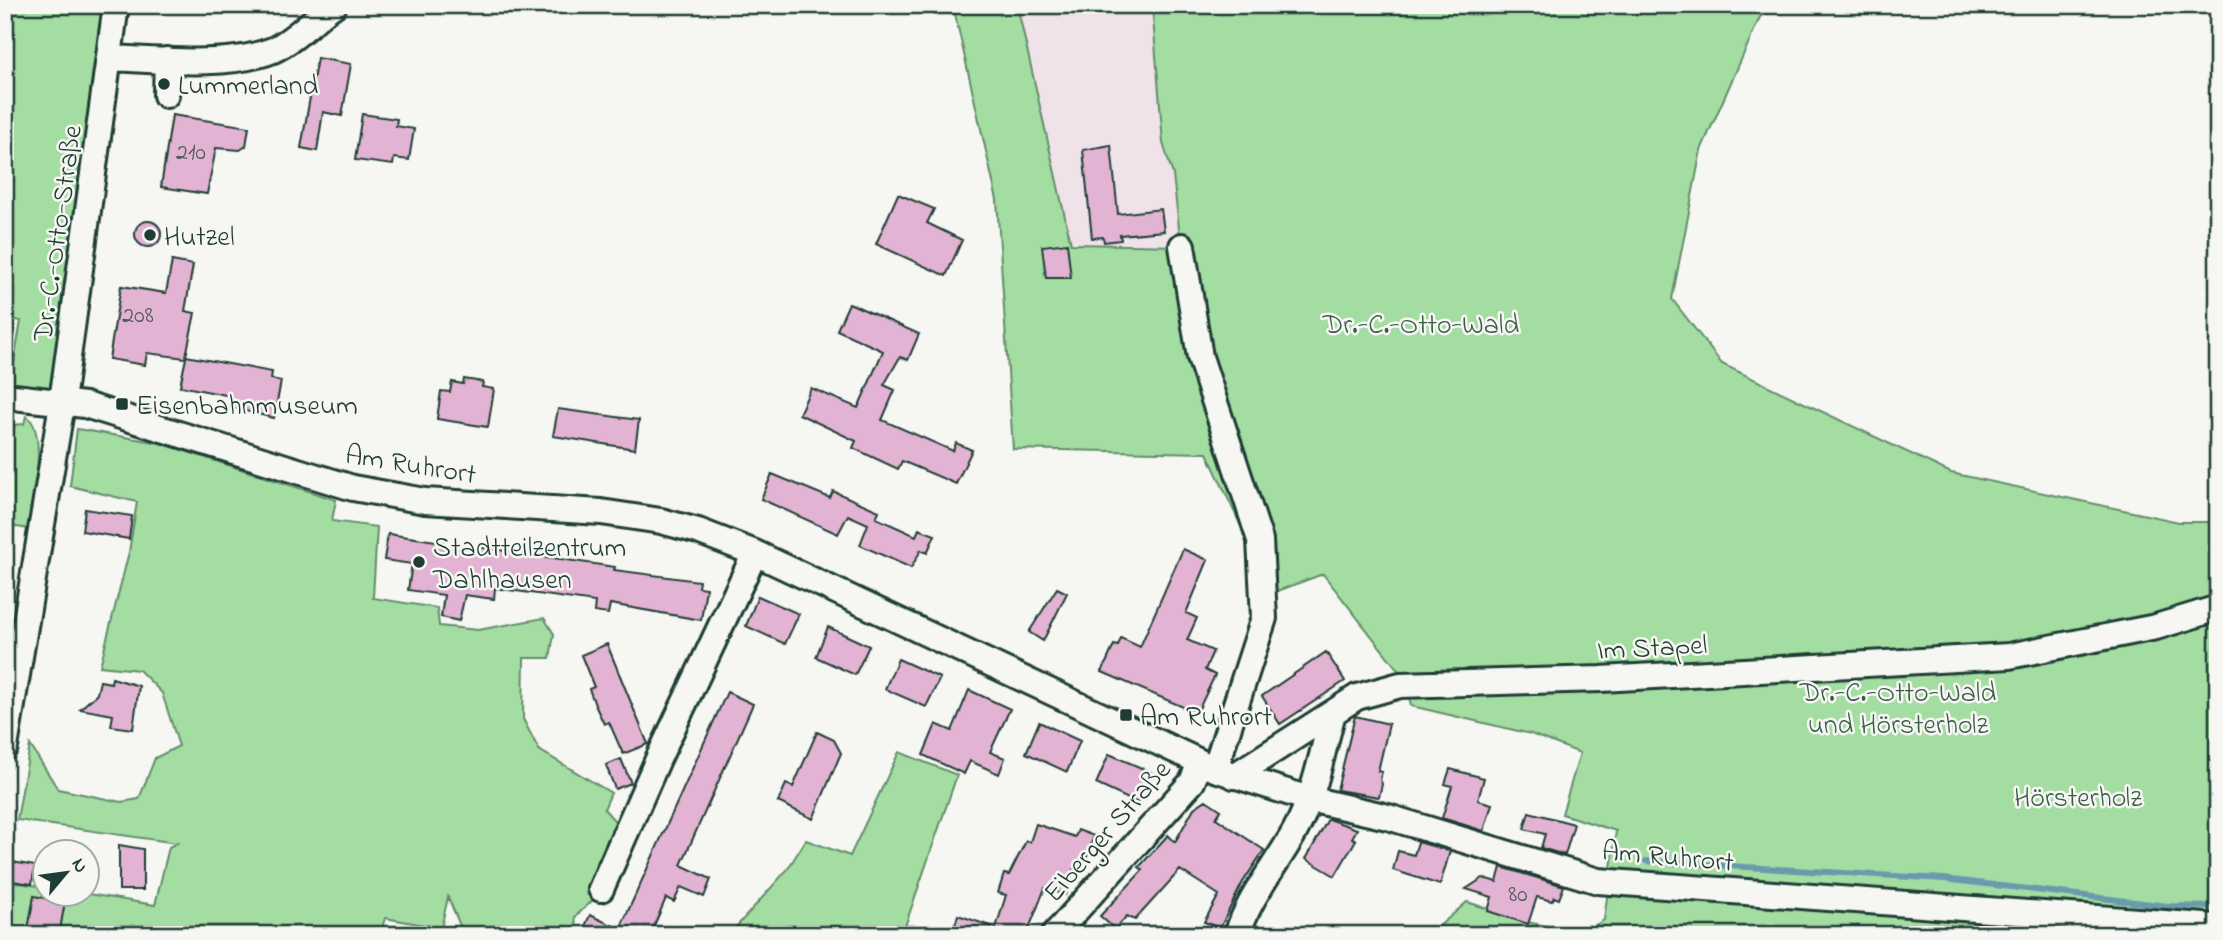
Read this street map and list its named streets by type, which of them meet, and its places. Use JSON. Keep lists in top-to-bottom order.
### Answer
{
  "streets": {
    "street": [
      "Dr.-C.-Otto-Straße",
      "Am Ruhrort",
      "Im Stapel",
      "Eiberger Straße"
    ]
  },
  "crossings": [
    ["Dr.-C.-Otto-Straße", "Am Ruhrort"],
    ["Am Ruhrort", "Eiberger Straße"],
    ["Im Stapel", "Eiberger Straße"]
  ],
  "parks": ["Dr.-C.-Otto-Wald", "Dr.-C.-Otto-Wald und Hörsterholz", "Hörsterholz"],
  "places": {
    "other": ["Lummerland", "Hutzel", "Stadtteilzentrum Dahlhausen"],
    "transit": ["Eisenbahnmuseum", "Am Ruhrort"]
  },
  "house_numbers": ["210", "208", "80"],
  "north": "top right"
}
